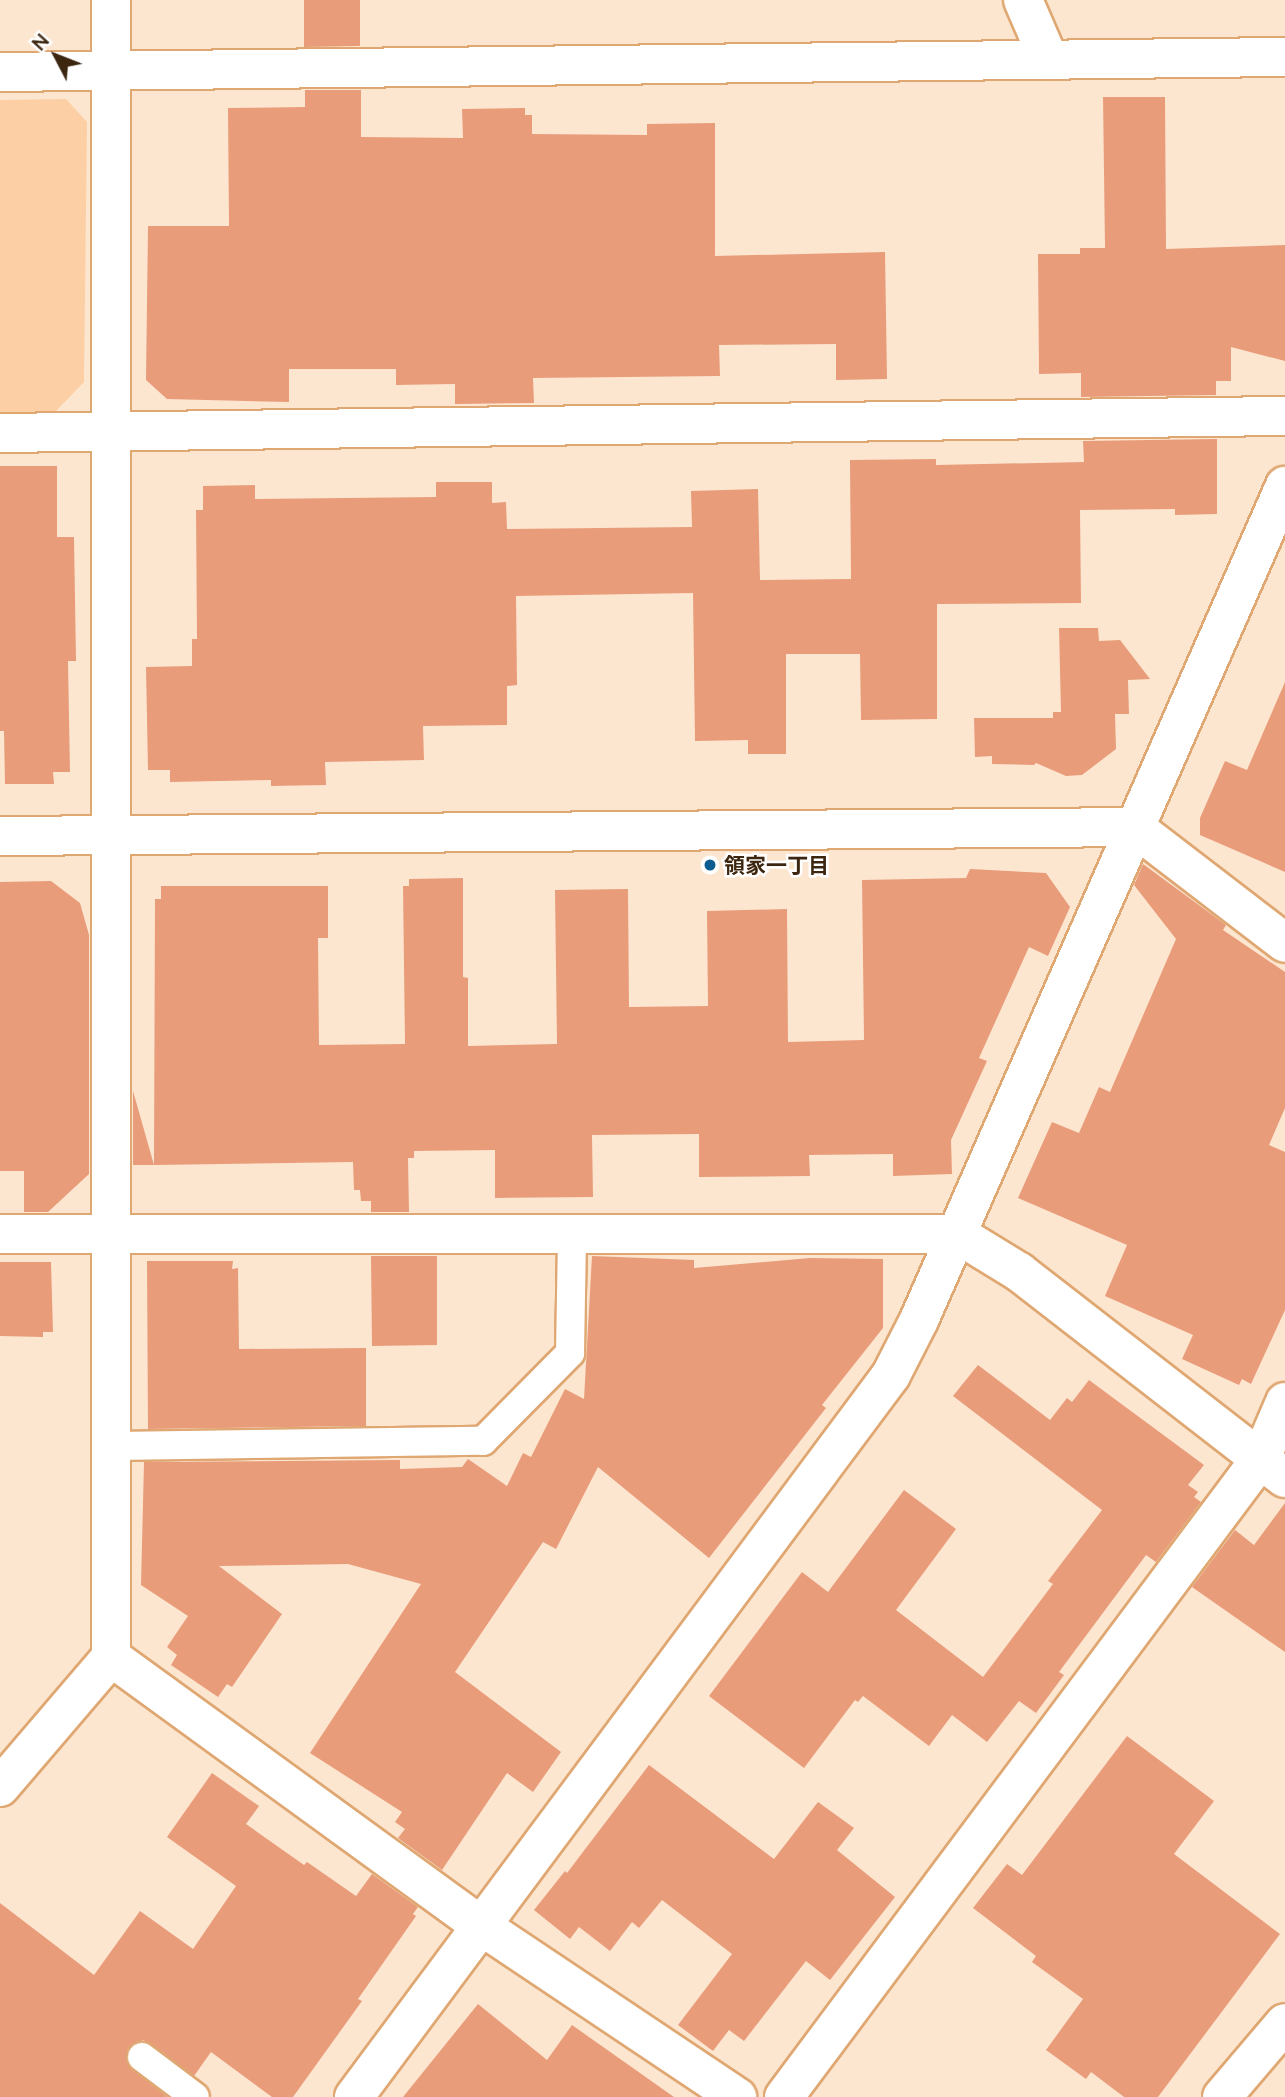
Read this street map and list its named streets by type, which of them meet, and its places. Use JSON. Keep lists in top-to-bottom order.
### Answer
{
  "places": ["領家一丁目"],
  "north": "top left"
}
